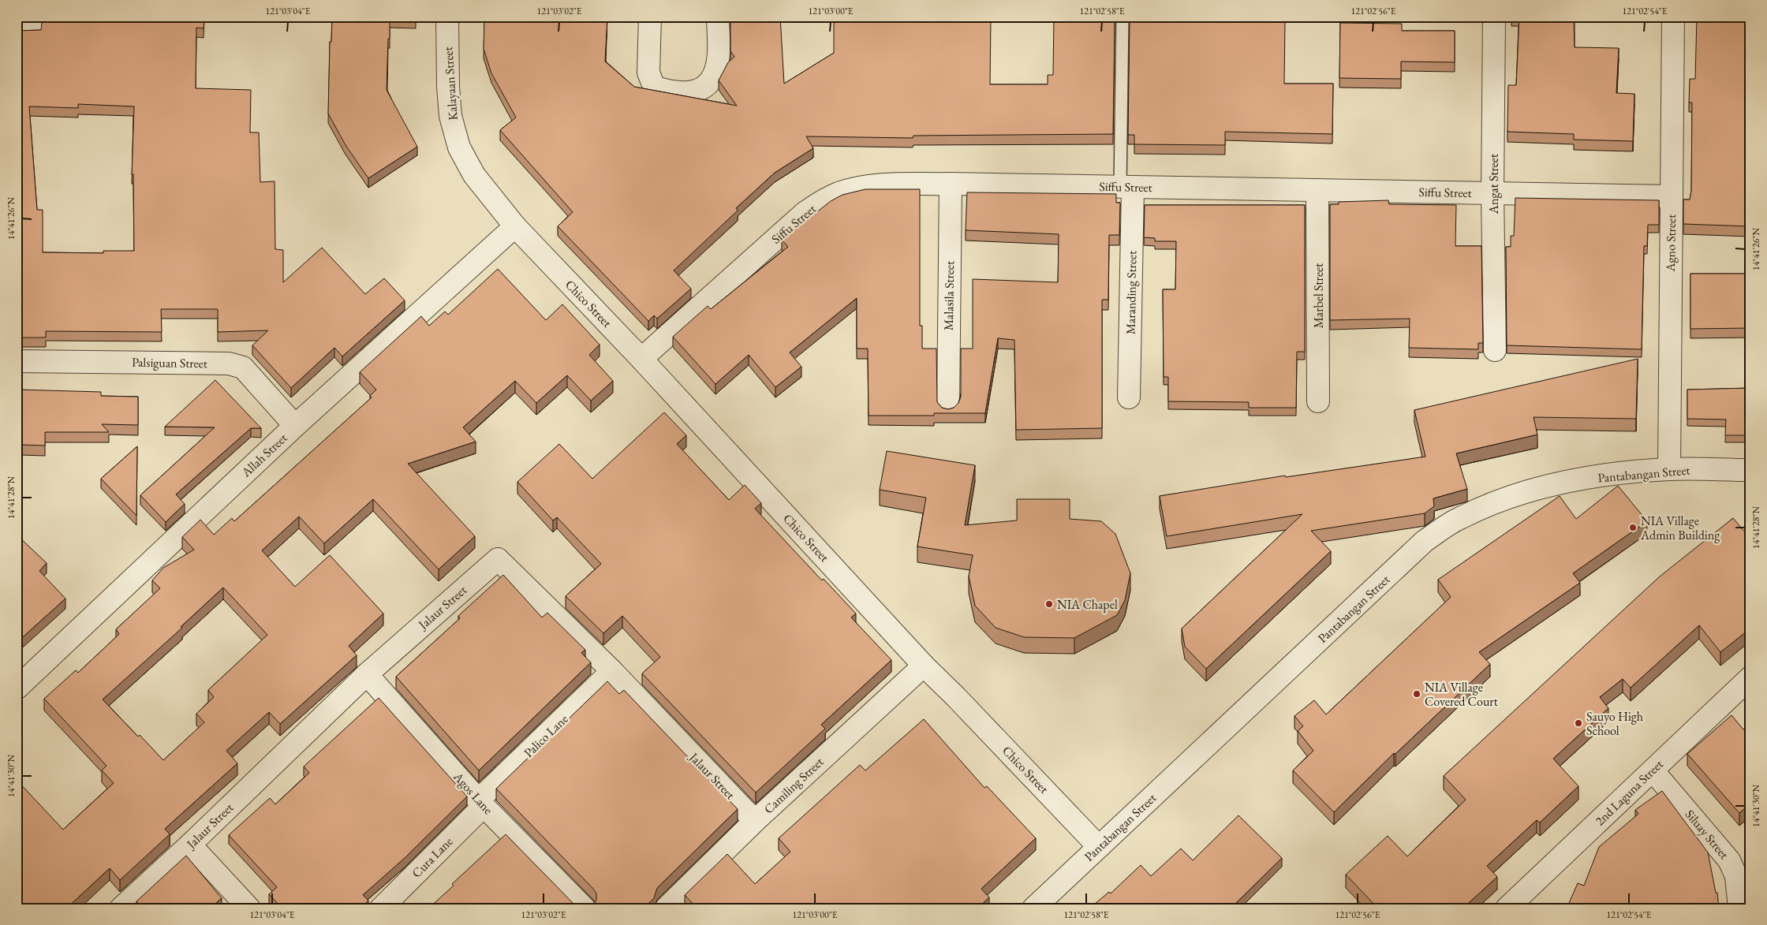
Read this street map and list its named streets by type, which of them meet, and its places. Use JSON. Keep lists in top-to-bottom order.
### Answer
{
  "streets": {
    "street": [
      "Kalayaan Street",
      "Angat Street",
      "Siffu Street",
      "Agno Street",
      "Maranding Street",
      "Malasila Street",
      "Marbel Street",
      "Chico Street",
      "Palsiguan Street",
      "Allah Street",
      "Pantabangan Street",
      "Jalaur Street",
      "Palico Lane",
      "Camiling Street",
      "2nd Laguna Street",
      "Agos Lane",
      "Siluay Street",
      "Cura Lane"
    ]
  },
  "crossings": [
    ["Kalayaan Street", "Chico Street"],
    ["Kalayaan Street", "Allah Street"],
    ["Angat Street", "Siffu Street"],
    ["Siffu Street", "Agno Street"],
    ["Siffu Street", "Maranding Street"],
    ["Siffu Street", "Malasila Street"],
    ["Siffu Street", "Marbel Street"],
    ["Siffu Street", "Chico Street"],
    ["Agno Street", "Pantabangan Street"],
    ["Chico Street", "Allah Street"],
    ["Chico Street", "Pantabangan Street"],
    ["Chico Street", "Camiling Street"],
    ["Palsiguan Street", "Allah Street"],
    ["Jalaur Street", "Palico Lane"],
    ["Jalaur Street", "Camiling Street"],
    ["Jalaur Street", "Agos Lane"],
    ["Palico Lane", "Agos Lane"],
    ["Palico Lane", "Cura Lane"],
    ["2nd Laguna Street", "Siluay Street"],
    ["Agos Lane", "Cura Lane"]
  ],
  "places": [
    "NIA Village Admin Building",
    "NIA Chapel",
    "NIA Village Covered Court",
    "Sauyo High School"
  ],
  "coordinates": [
    "121°03'04\"E",
    "121°03'02\"E",
    "121°03'00\"E",
    "121°02'58\"E",
    "121°02'56\"E",
    "121°02'54\"E",
    "14°41'26\"N",
    "14°41'28\"N",
    "14°41'30\"N"
  ]
}
